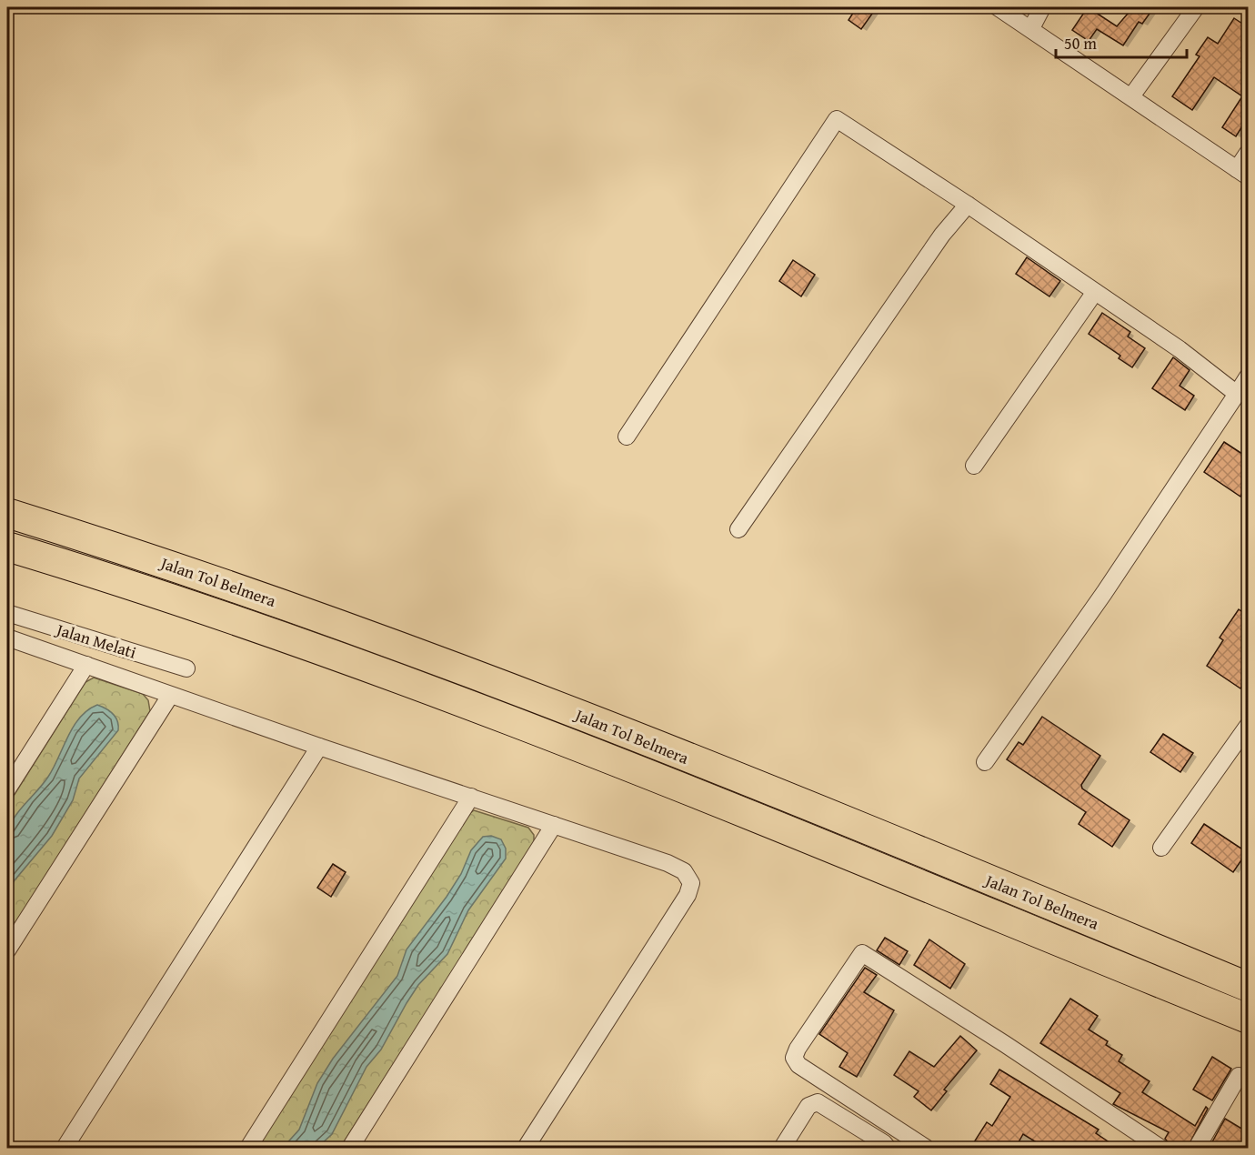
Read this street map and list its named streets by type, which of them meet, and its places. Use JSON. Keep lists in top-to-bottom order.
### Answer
{
  "streets": {
    "highway": ["Jalan Tol Belmera"],
    "street": ["Jalan Melati"]
  },
  "scale_bar": "50 m"
}
